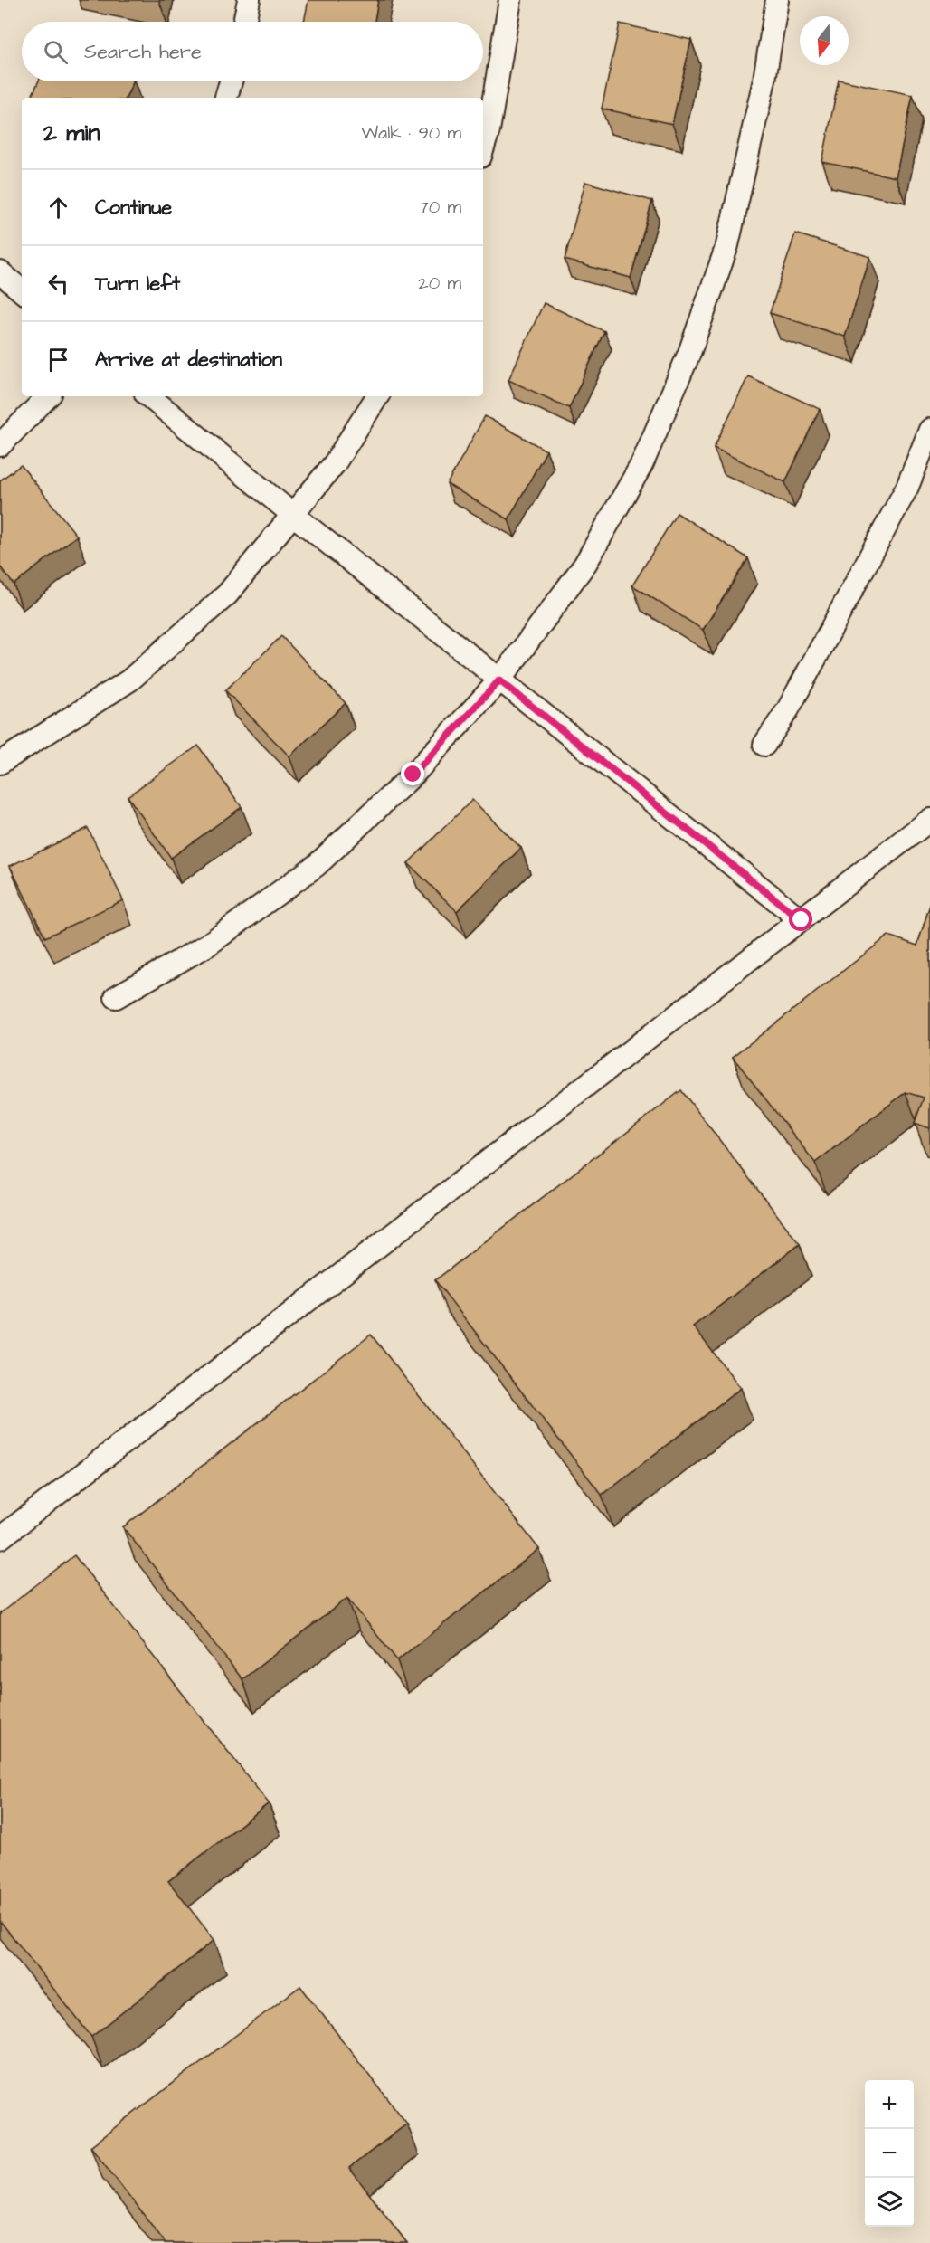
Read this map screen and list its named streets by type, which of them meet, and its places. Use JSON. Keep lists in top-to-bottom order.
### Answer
{
  "north": "bottom",
  "page": {
    "search": "Search here",
    "heading": ["2 min", "Walk · 90 m"],
    "list": [
      ["Continue", "70 m"],
      ["Turn left", "20 m"],
      "Arrive at destination"
    ],
    "map_buttons": ["+", "−"]
  }
}
